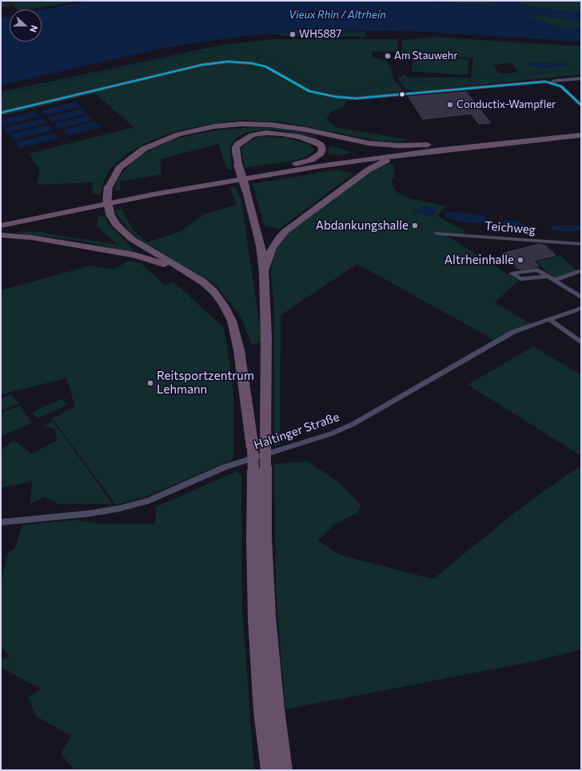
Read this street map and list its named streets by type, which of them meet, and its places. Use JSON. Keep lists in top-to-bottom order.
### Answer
{
  "streets": {
    "street": ["Teichweg", "Haltinger Straße"]
  },
  "water": ["Vieux Rhin / Altrhein"],
  "places": [
    "WH5887",
    "Am Stauwehr",
    "Conductix-Wampfler",
    "Abdankungshalle",
    "Altrheinhalle",
    "Reitsportzentrum Lehmann"
  ],
  "north": "right"
}
